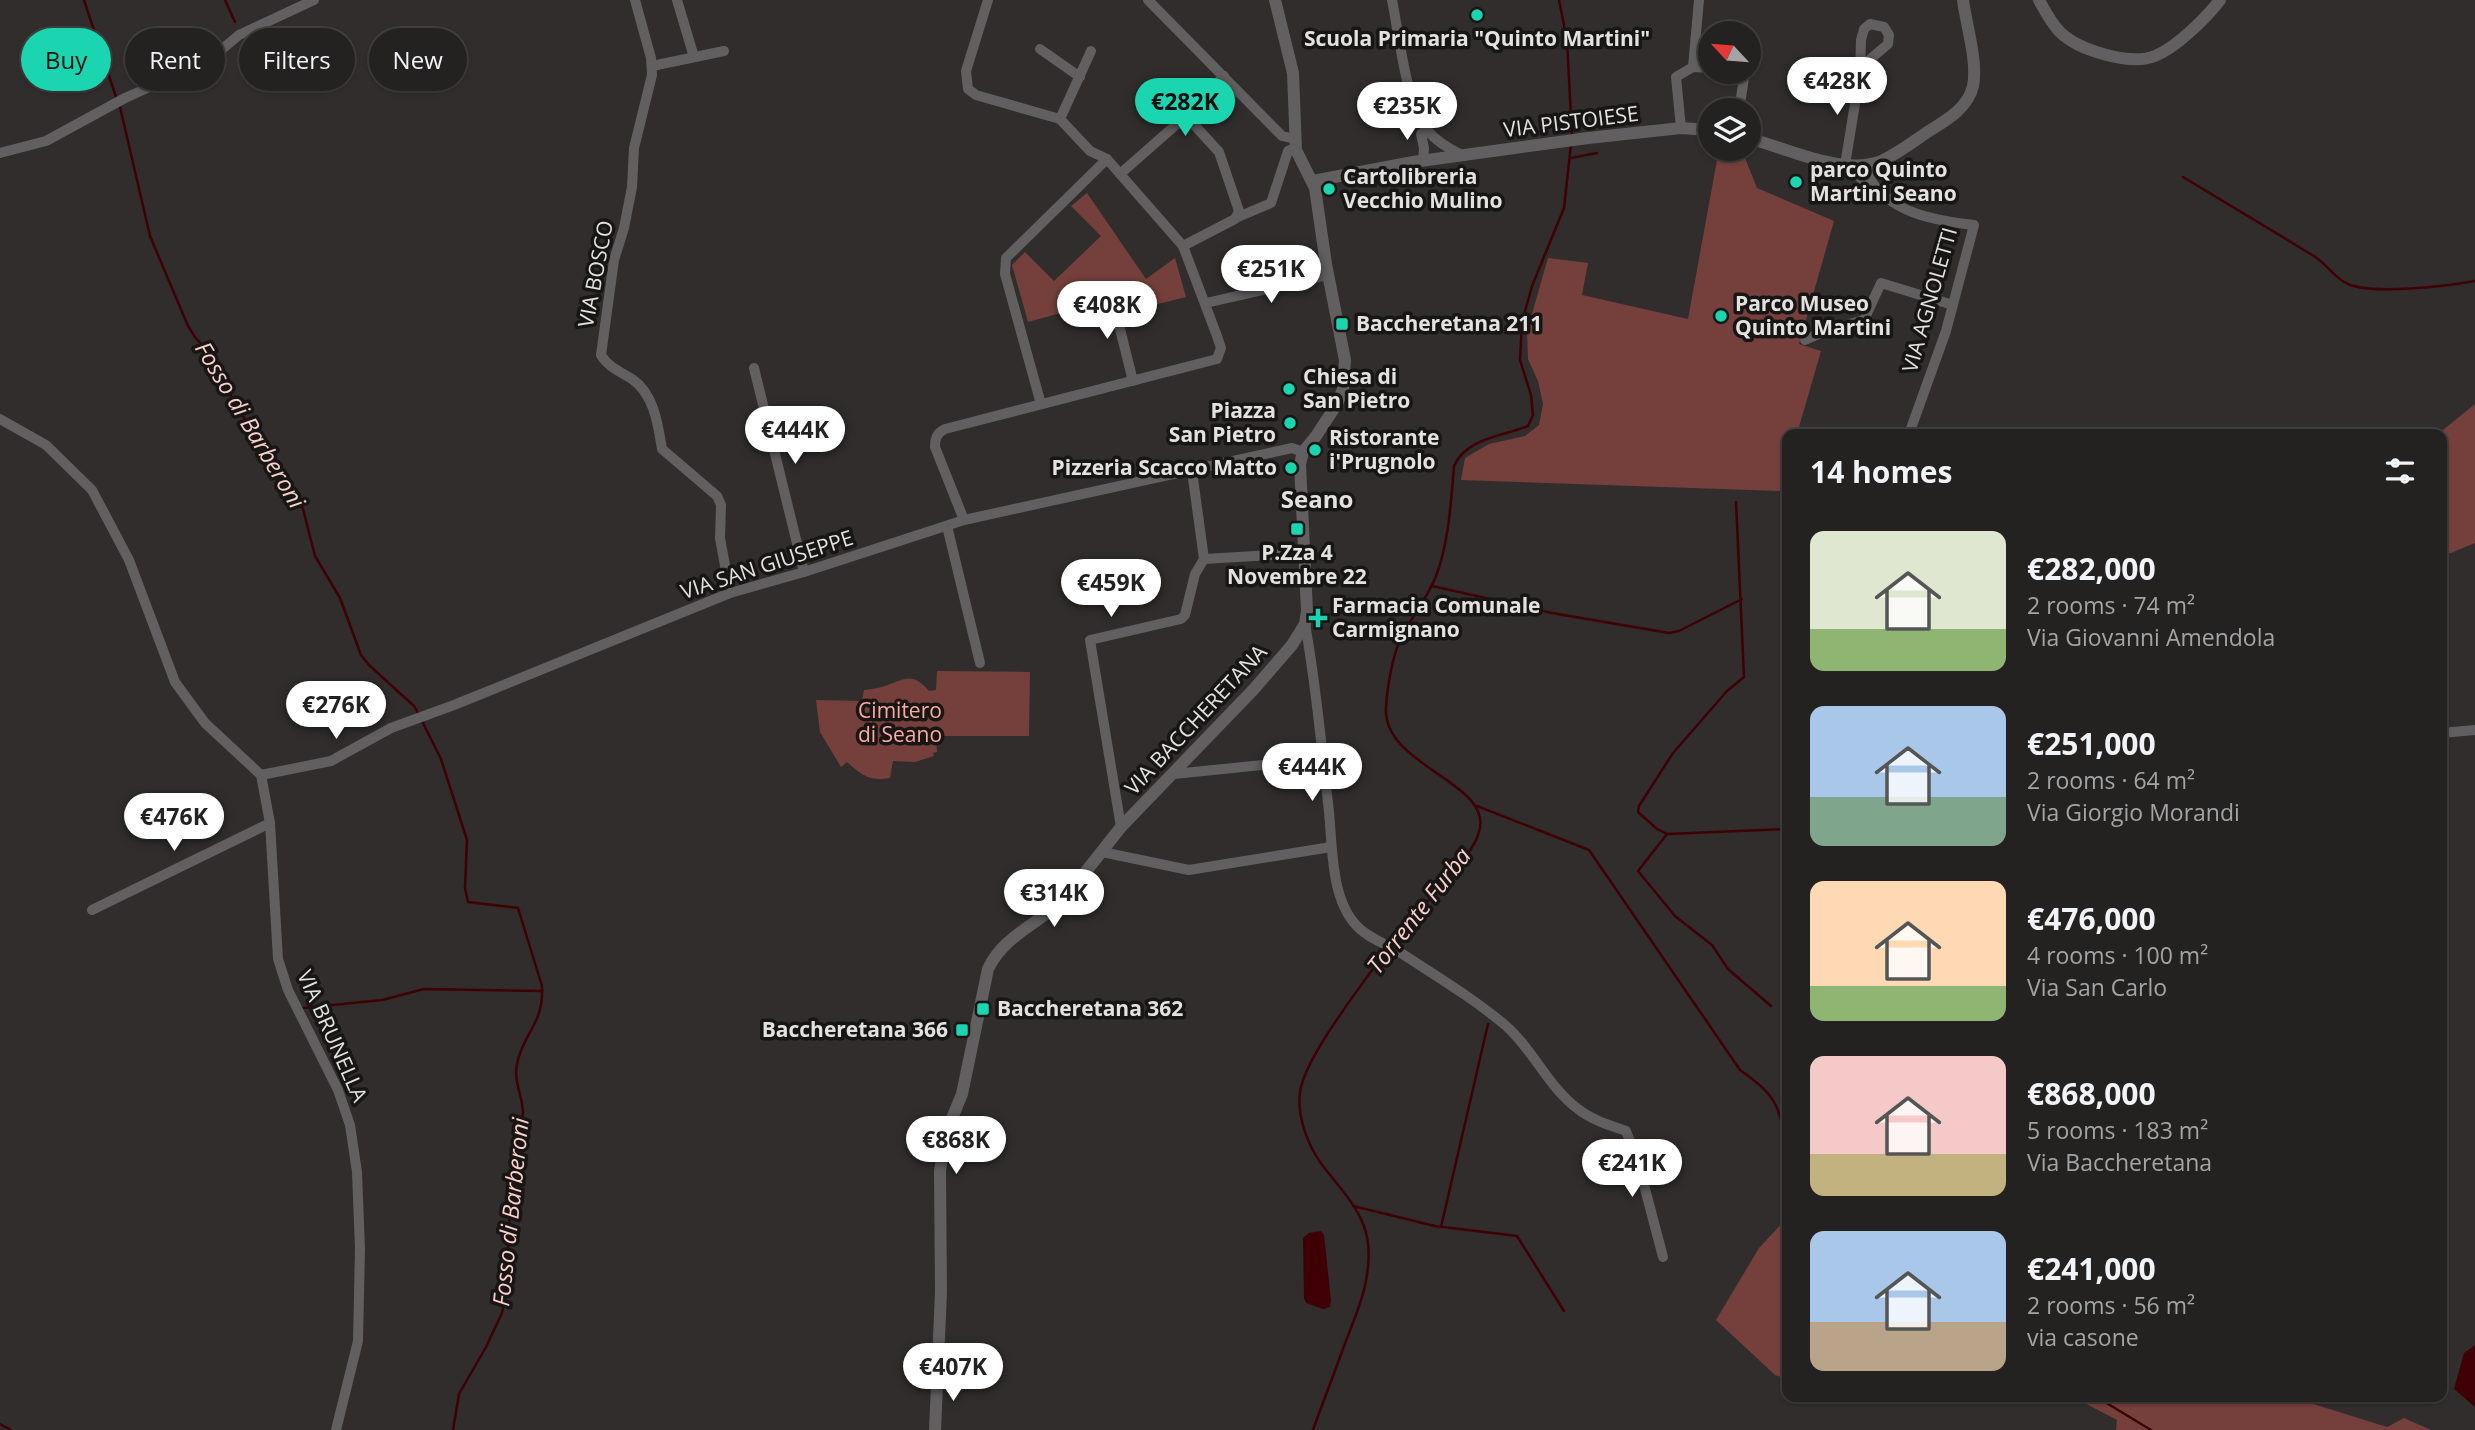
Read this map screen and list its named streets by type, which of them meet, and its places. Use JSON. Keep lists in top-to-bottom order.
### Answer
{
  "streets": {
    "street": [
      "VIA PISTOIESE",
      "VIA BOSCO",
      "VIA AGNOLETTI",
      "VIA SAN GIUSEPPE",
      "VIA BACCHERETANA",
      "VIA BRUNELLA"
    ]
  },
  "crossings": [
    ["VIA BOSCO", "VIA SAN GIUSEPPE"],
    ["VIA SAN GIUSEPPE", "VIA BRUNELLA"]
  ],
  "districts": ["Seano"],
  "water": ["Fosso di Barberoni", "Torrente Furba"],
  "parks": ["Cimitero di Seano"],
  "places": {
    "other": [
      "Scuola Primaria \"Quinto Martini\"",
      "parco Quinto Martini Seano",
      "Cartolibreria Vecchio Mulino",
      "Parco Museo Quinto Martini",
      "Chiesa di San Pietro",
      "Piazza San Pietro",
      "Ristorante i'Prugnolo",
      "Pizzeria Scacco Matto"
    ],
    "transit": [
      "Baccheretana 211",
      "P.Zza 4 Novembre 22",
      "Baccheretana 362",
      "Baccheretana 366"
    ],
    "health": ["Farmacia Comunale Carmignano"]
  },
  "north": "top left",
  "page": {
    "chip": [
      "Buy",
      "Rent",
      "Filters",
      "New"
    ],
    "price": [
      "€428K",
      "€282K",
      "€235K",
      "€251K",
      "€408K",
      "€444K",
      "€459K",
      "€276K",
      "€444K",
      "€476K",
      "€314K",
      "€868K",
      "€241K",
      "€407K"
    ],
    "heading": "14 homes",
    "list": [
      {
        "name": "€282,000",
        "note": "2 rooms · 74 m² · Via Giovanni Amendola"
      },
      {
        "name": "€251,000",
        "note": "2 rooms · 64 m² · Via Giorgio Morandi"
      },
      {
        "name": "€476,000",
        "note": "4 rooms · 100 m² · Via San Carlo"
      },
      {
        "name": "€868,000",
        "note": "5 rooms · 183 m² · Via Baccheretana"
      },
      {
        "name": "€241,000",
        "note": "2 rooms · 56 m² · via casone"
      }
    ]
  }
}
